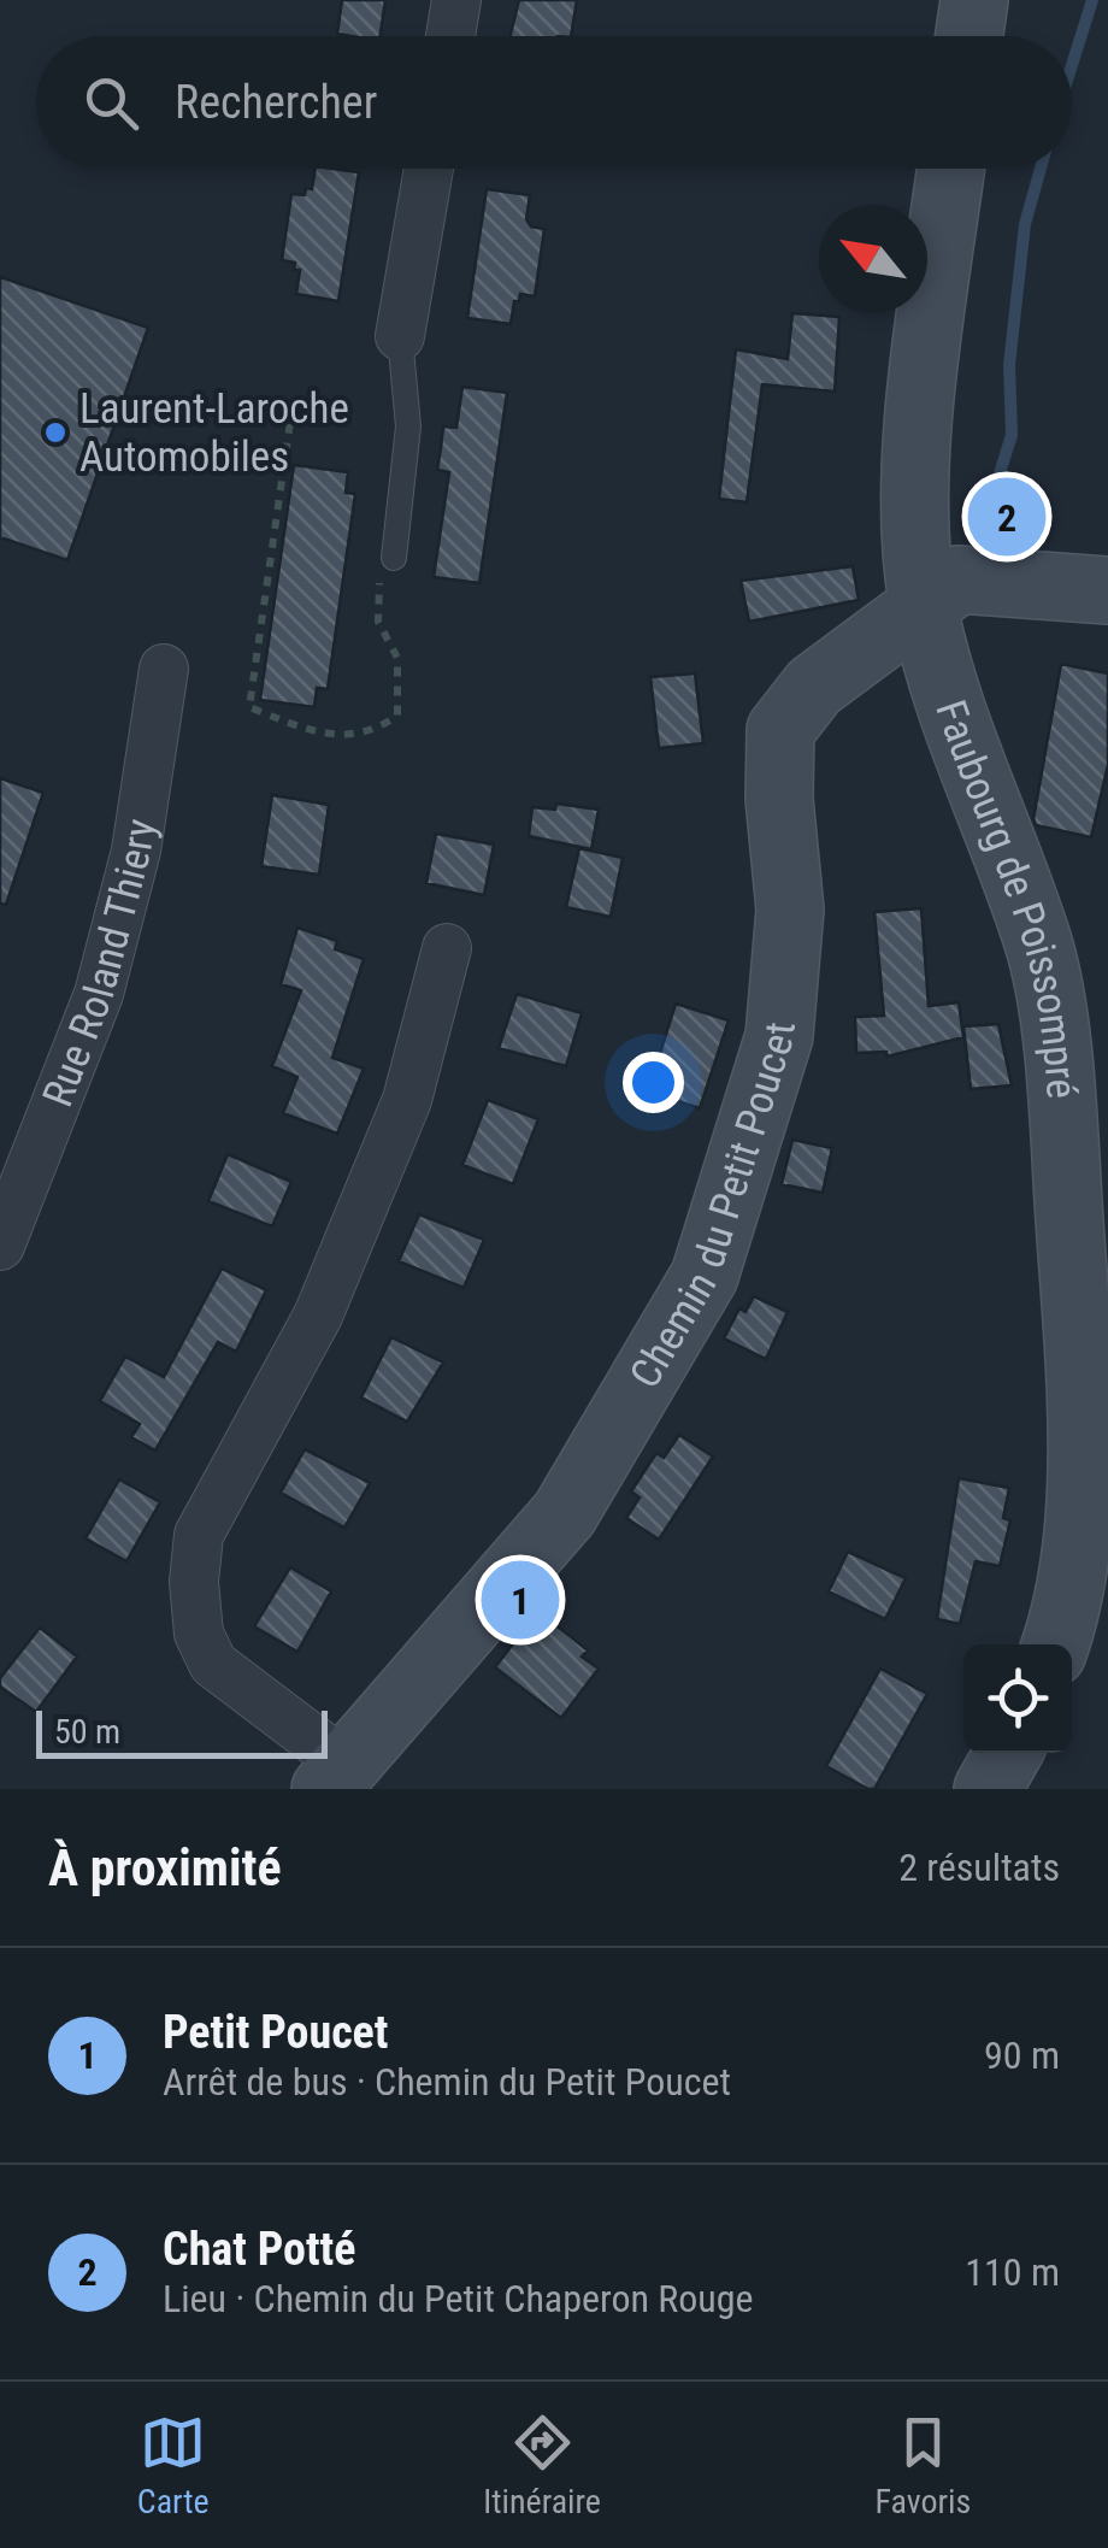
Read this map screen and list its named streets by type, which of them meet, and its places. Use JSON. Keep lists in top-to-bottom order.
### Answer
{
  "streets": {
    "main road": ["Faubourg de Poissompré", "Chemin du Petit Poucet"],
    "street": ["Rue Roland Thiery"]
  },
  "crossings": [
    ["Faubourg de Poissompré", "Chemin du Petit Poucet"]
  ],
  "places": ["Laurent-Laroche Automobiles"],
  "scale_bar": "50 m",
  "north": "top left",
  "page": {
    "search": "Rechercher",
    "pins": ["2", "1"],
    "scale": "50 m",
    "heading": ["À proximité", "2 résultats"],
    "list": [
      {
        "mark": "1",
        "name": "Petit Poucet",
        "note": "Arrêt de bus · Chemin du Petit Poucet",
        "value": "90 m"
      },
      {
        "mark": "2",
        "name": "Chat Potté",
        "note": "Lieu · Chemin du Petit Chaperon Rouge",
        "value": "110 m"
      }
    ],
    "nav": ["Carte", "Itinéraire", "Favoris"]
  }
}
